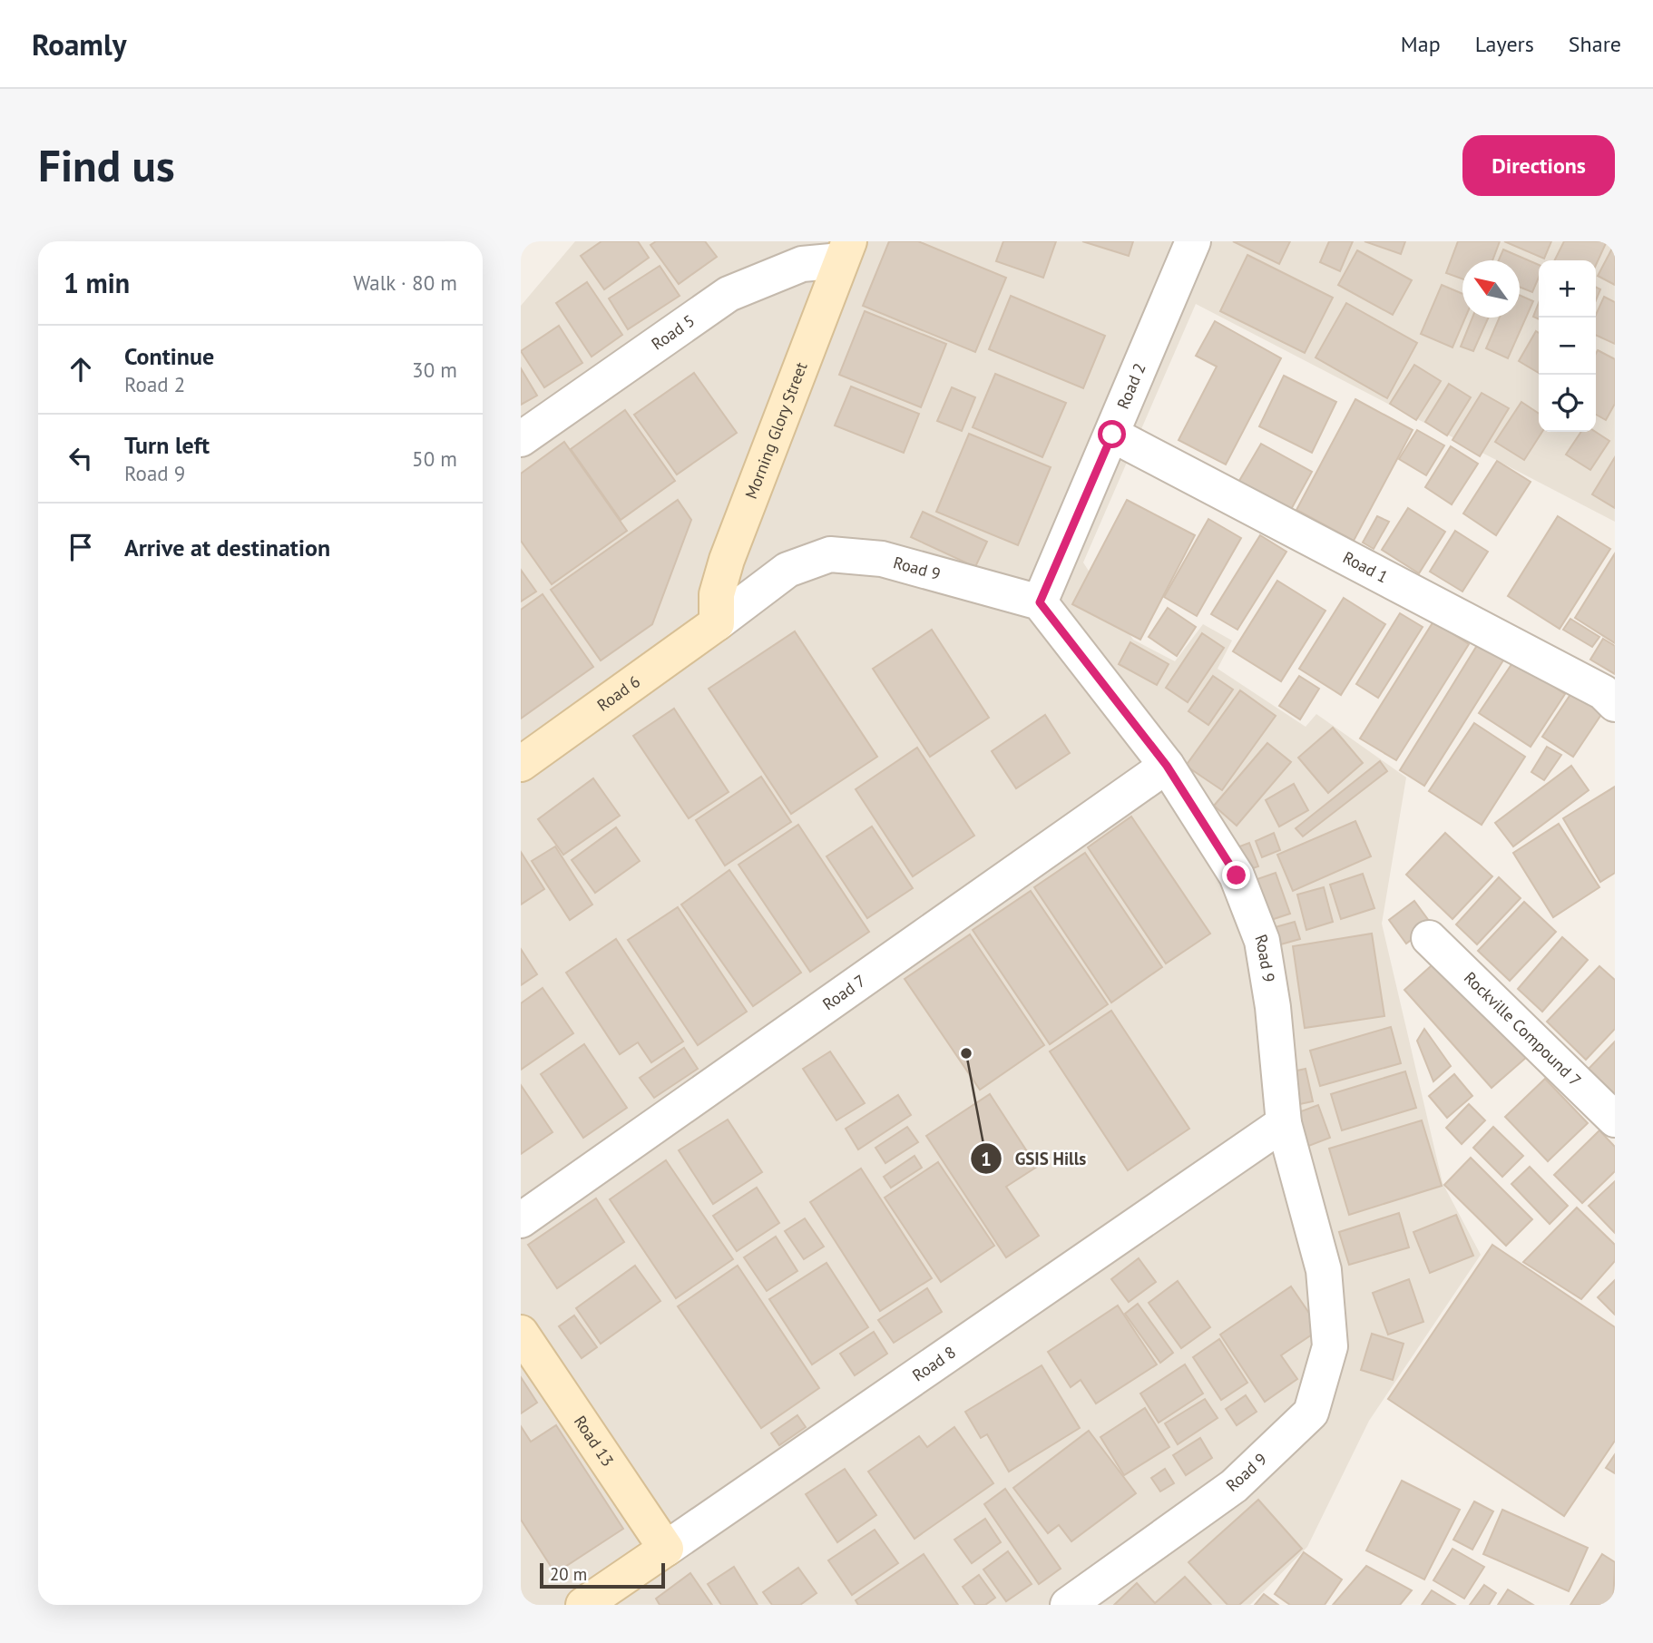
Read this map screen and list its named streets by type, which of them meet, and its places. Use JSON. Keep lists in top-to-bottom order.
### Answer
{
  "streets": {
    "street": [
      "Road 5",
      "Road 2",
      "Morning Glory Street",
      "Road 1",
      "Road 9",
      "Road 6",
      "Road 7",
      "Rockville Compound 7",
      "Road 8",
      "Road 13"
    ]
  },
  "crossings": [
    ["Road 5", "Morning Glory Street"],
    ["Road 2", "Road 1"],
    ["Road 2", "Road 9"],
    ["Morning Glory Street", "Road 9"],
    ["Morning Glory Street", "Road 6"],
    ["Road 9", "Road 6"],
    ["Road 9", "Road 7"],
    ["Road 9", "Road 8"],
    ["Road 8", "Road 13"]
  ],
  "places": ["GSIS Hills"],
  "scale_bar": "20 m",
  "north": "top left",
  "page": {
    "header": "Roamly",
    "nav": ["Map", "Layers", "Share"],
    "buttons": "Directions",
    "title": "Find us",
    "heading": ["1 min", "Walk · 80 m"],
    "map_buttons": ["+", "−"],
    "list": [
      ["Continue", "Road 2", "30 m"],
      ["Turn left", "Road 9", "50 m"],
      "Arrive at destination"
    ],
    "scale": "20 m"
  }
}
